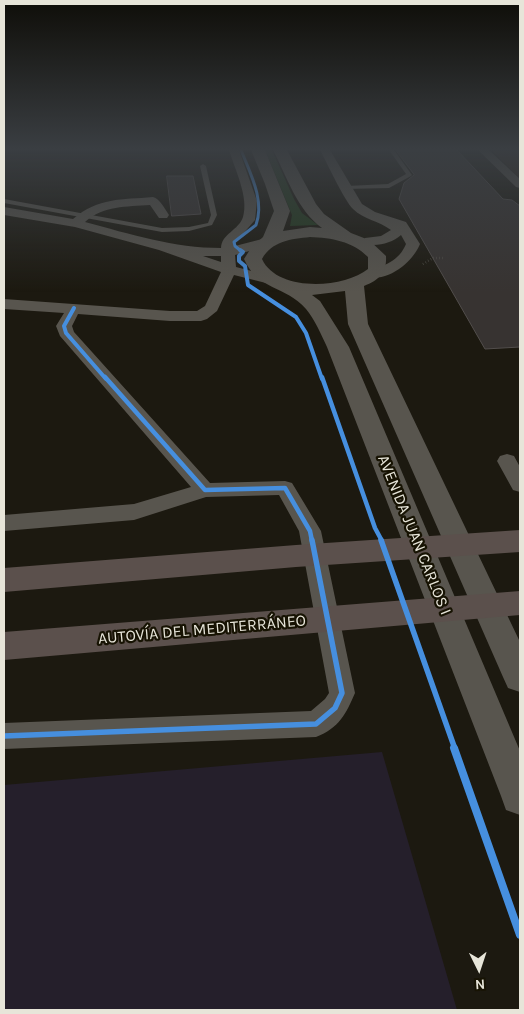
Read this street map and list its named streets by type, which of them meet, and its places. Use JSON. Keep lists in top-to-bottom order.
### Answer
{
  "streets": {
    "highway": ["AUTOVÍA DEL MEDITERRÁNEO"],
    "street": ["AVENIDA JUAN CARLOS I"]
  },
  "north": "bottom"
}
